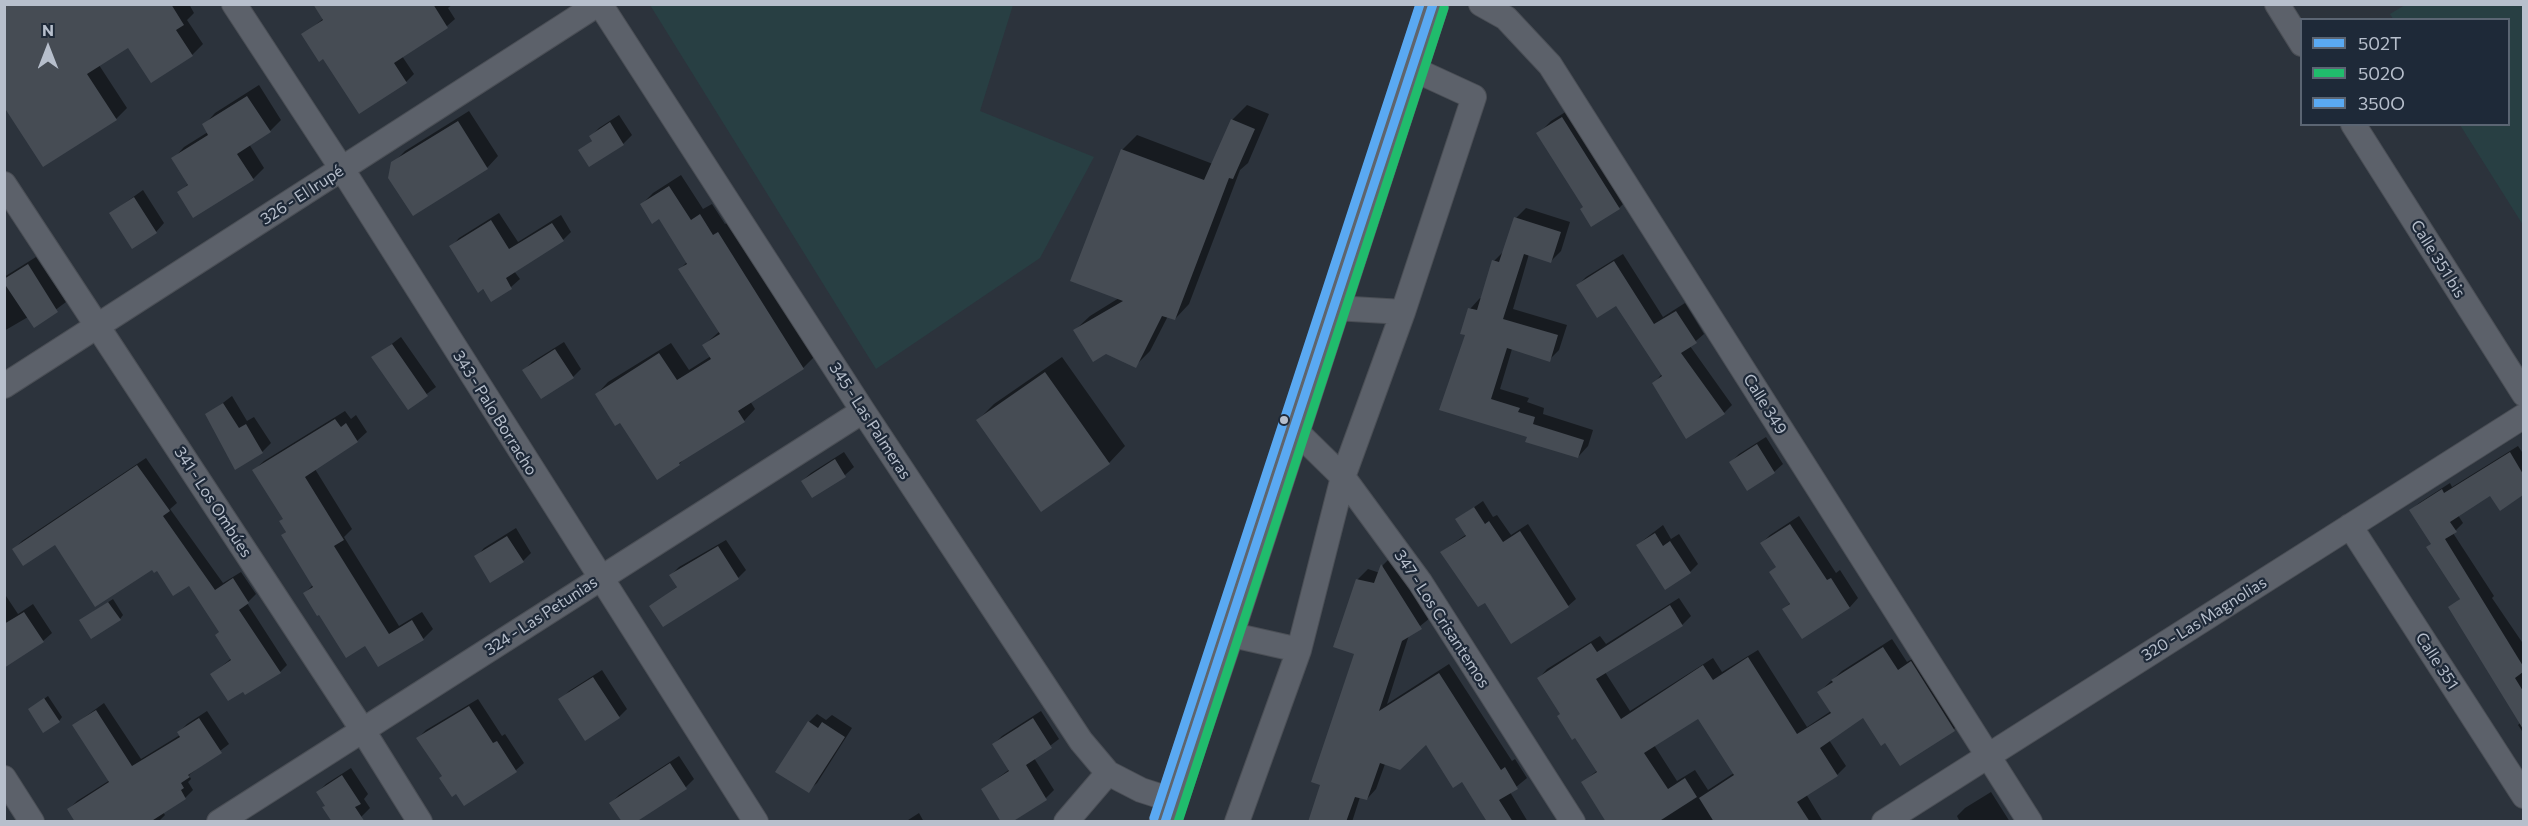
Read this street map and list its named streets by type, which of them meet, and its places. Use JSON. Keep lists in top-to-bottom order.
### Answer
{
  "streets": {
    "street": [
      "326 - El Irupé",
      "Calle 351 bis",
      "Calle 349",
      "343 - Palo Borracho",
      "345 - Las Palmeras",
      "341 - Los Ombúes",
      "324 - Las Petunias",
      "347 - Los Crisantemos",
      "320 - Las Magnolias",
      "Calle 351"
    ]
  },
  "crossings": [
    ["326 - El Irupé", "343 - Palo Borracho"],
    ["326 - El Irupé", "345 - Las Palmeras"],
    ["326 - El Irupé", "341 - Los Ombúes"],
    ["Calle 349", "320 - Las Magnolias"],
    ["343 - Palo Borracho", "324 - Las Petunias"],
    ["345 - Las Palmeras", "324 - Las Petunias"],
    ["341 - Los Ombúes", "324 - Las Petunias"],
    ["320 - Las Magnolias", "Calle 351"]
  ],
  "lines": ["transit line 502T", "transit line 350O", "transit line 502O"],
  "legend": ["502T", "502O", "350O"],
  "north": "top"
}
